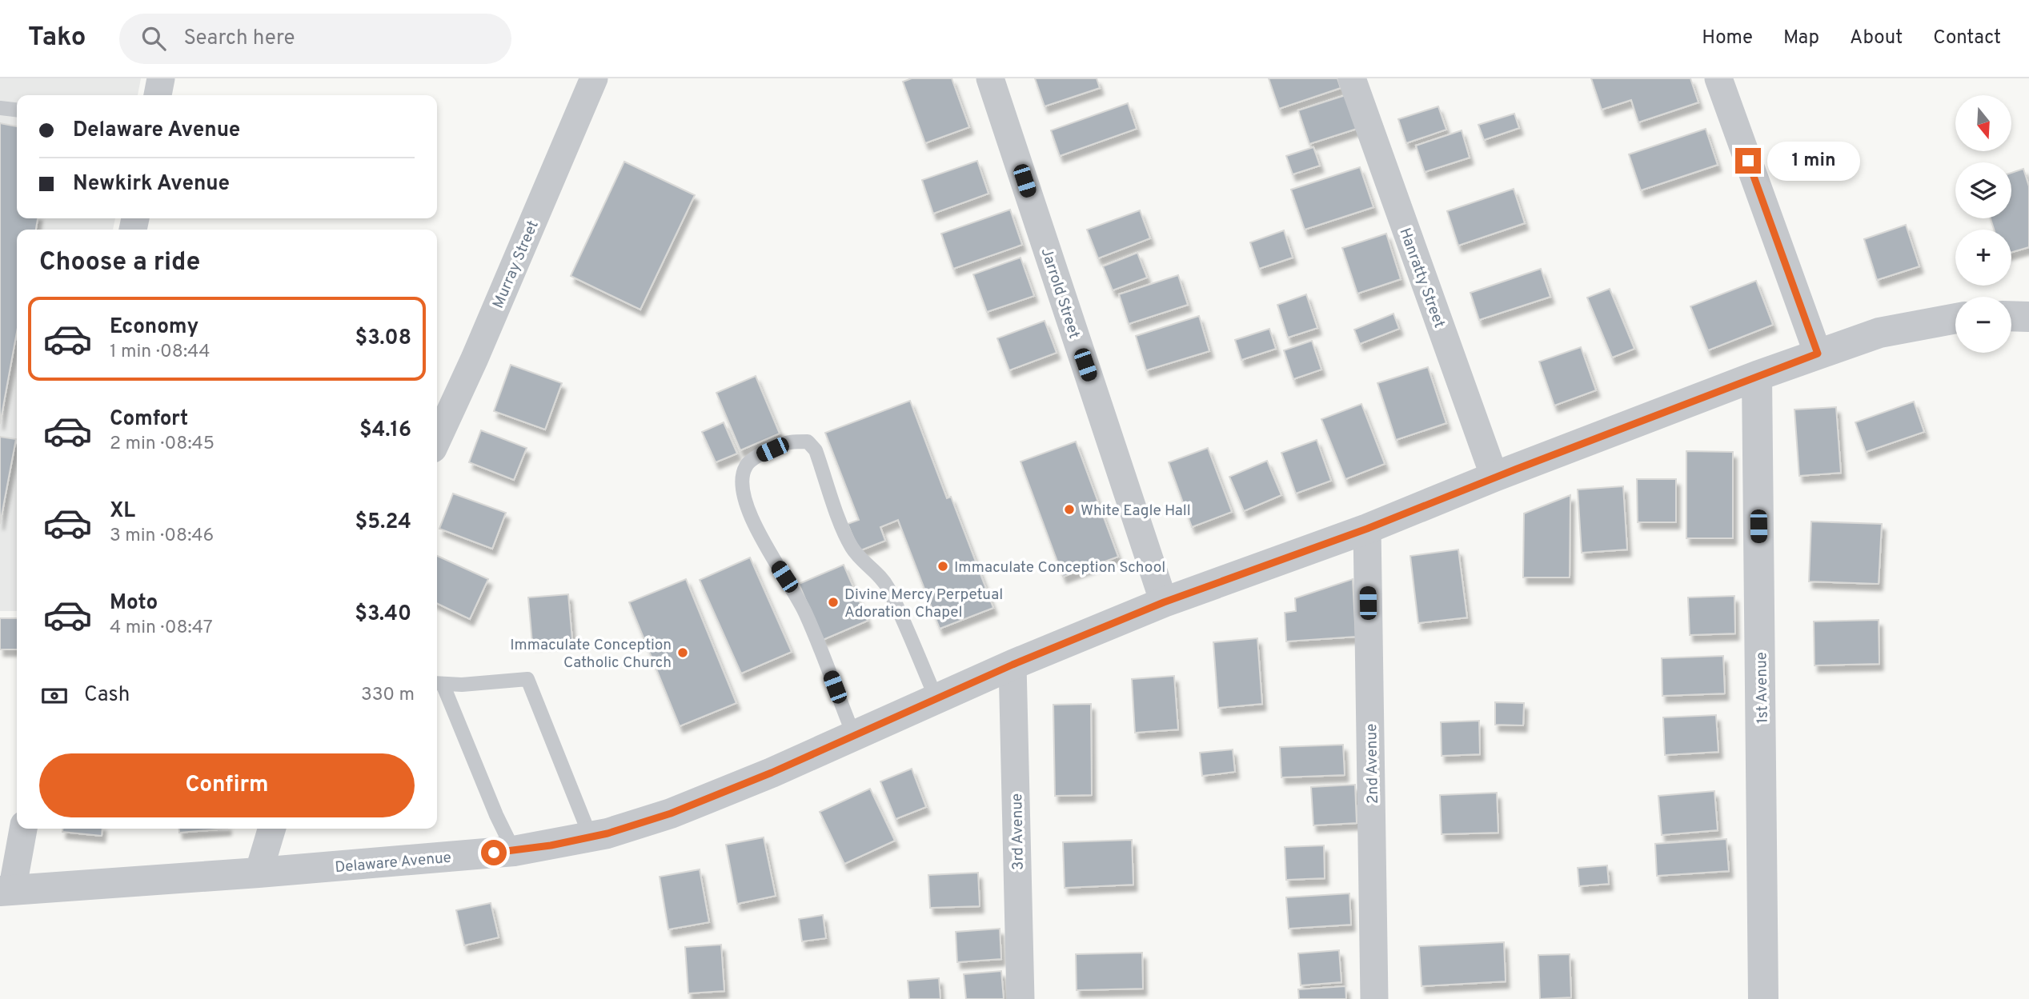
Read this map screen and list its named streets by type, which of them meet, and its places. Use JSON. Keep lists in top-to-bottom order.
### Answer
{
  "streets": {
    "street": [
      "Murray Street",
      "Hanratty Street",
      "Jarrold Street",
      "1st Avenue",
      "2nd Avenue",
      "3rd Avenue",
      "Delaware Avenue"
    ]
  },
  "crossings": [
    ["Hanratty Street", "Delaware Avenue"],
    ["Jarrold Street", "Delaware Avenue"],
    ["1st Avenue", "Delaware Avenue"],
    ["2nd Avenue", "Delaware Avenue"],
    ["3rd Avenue", "Delaware Avenue"]
  ],
  "places": [
    "White Eagle Hall",
    "Immaculate Conception School",
    "Divine Mercy Perpetual Adoration Chapel",
    "Immaculate Conception Catholic Church"
  ],
  "north": "bottom",
  "page": {
    "header": "Tako",
    "search": "Search here",
    "nav": [
      "Home",
      "Map",
      "About",
      "Contact"
    ],
    "map_buttons": ["+", "−"],
    "banner": ["Delaware Avenue", "Newkirk Avenue"],
    "bubble": "1 min",
    "heading": "Choose a ride",
    "list": [
      {
        "name": "Economy",
        "note": "1 min · 08:44",
        "value": "$3.08"
      },
      {
        "name": "Comfort",
        "note": "2 min · 08:45",
        "value": "$4.16"
      },
      {
        "name": "XL",
        "note": "3 min · 08:46",
        "value": "$5.24"
      },
      {
        "name": "Moto",
        "note": "4 min · 08:47",
        "value": "$3.40"
      }
    ],
    "pay": ["Cash", "330 m"],
    "buttons": "Confirm"
  }
}
